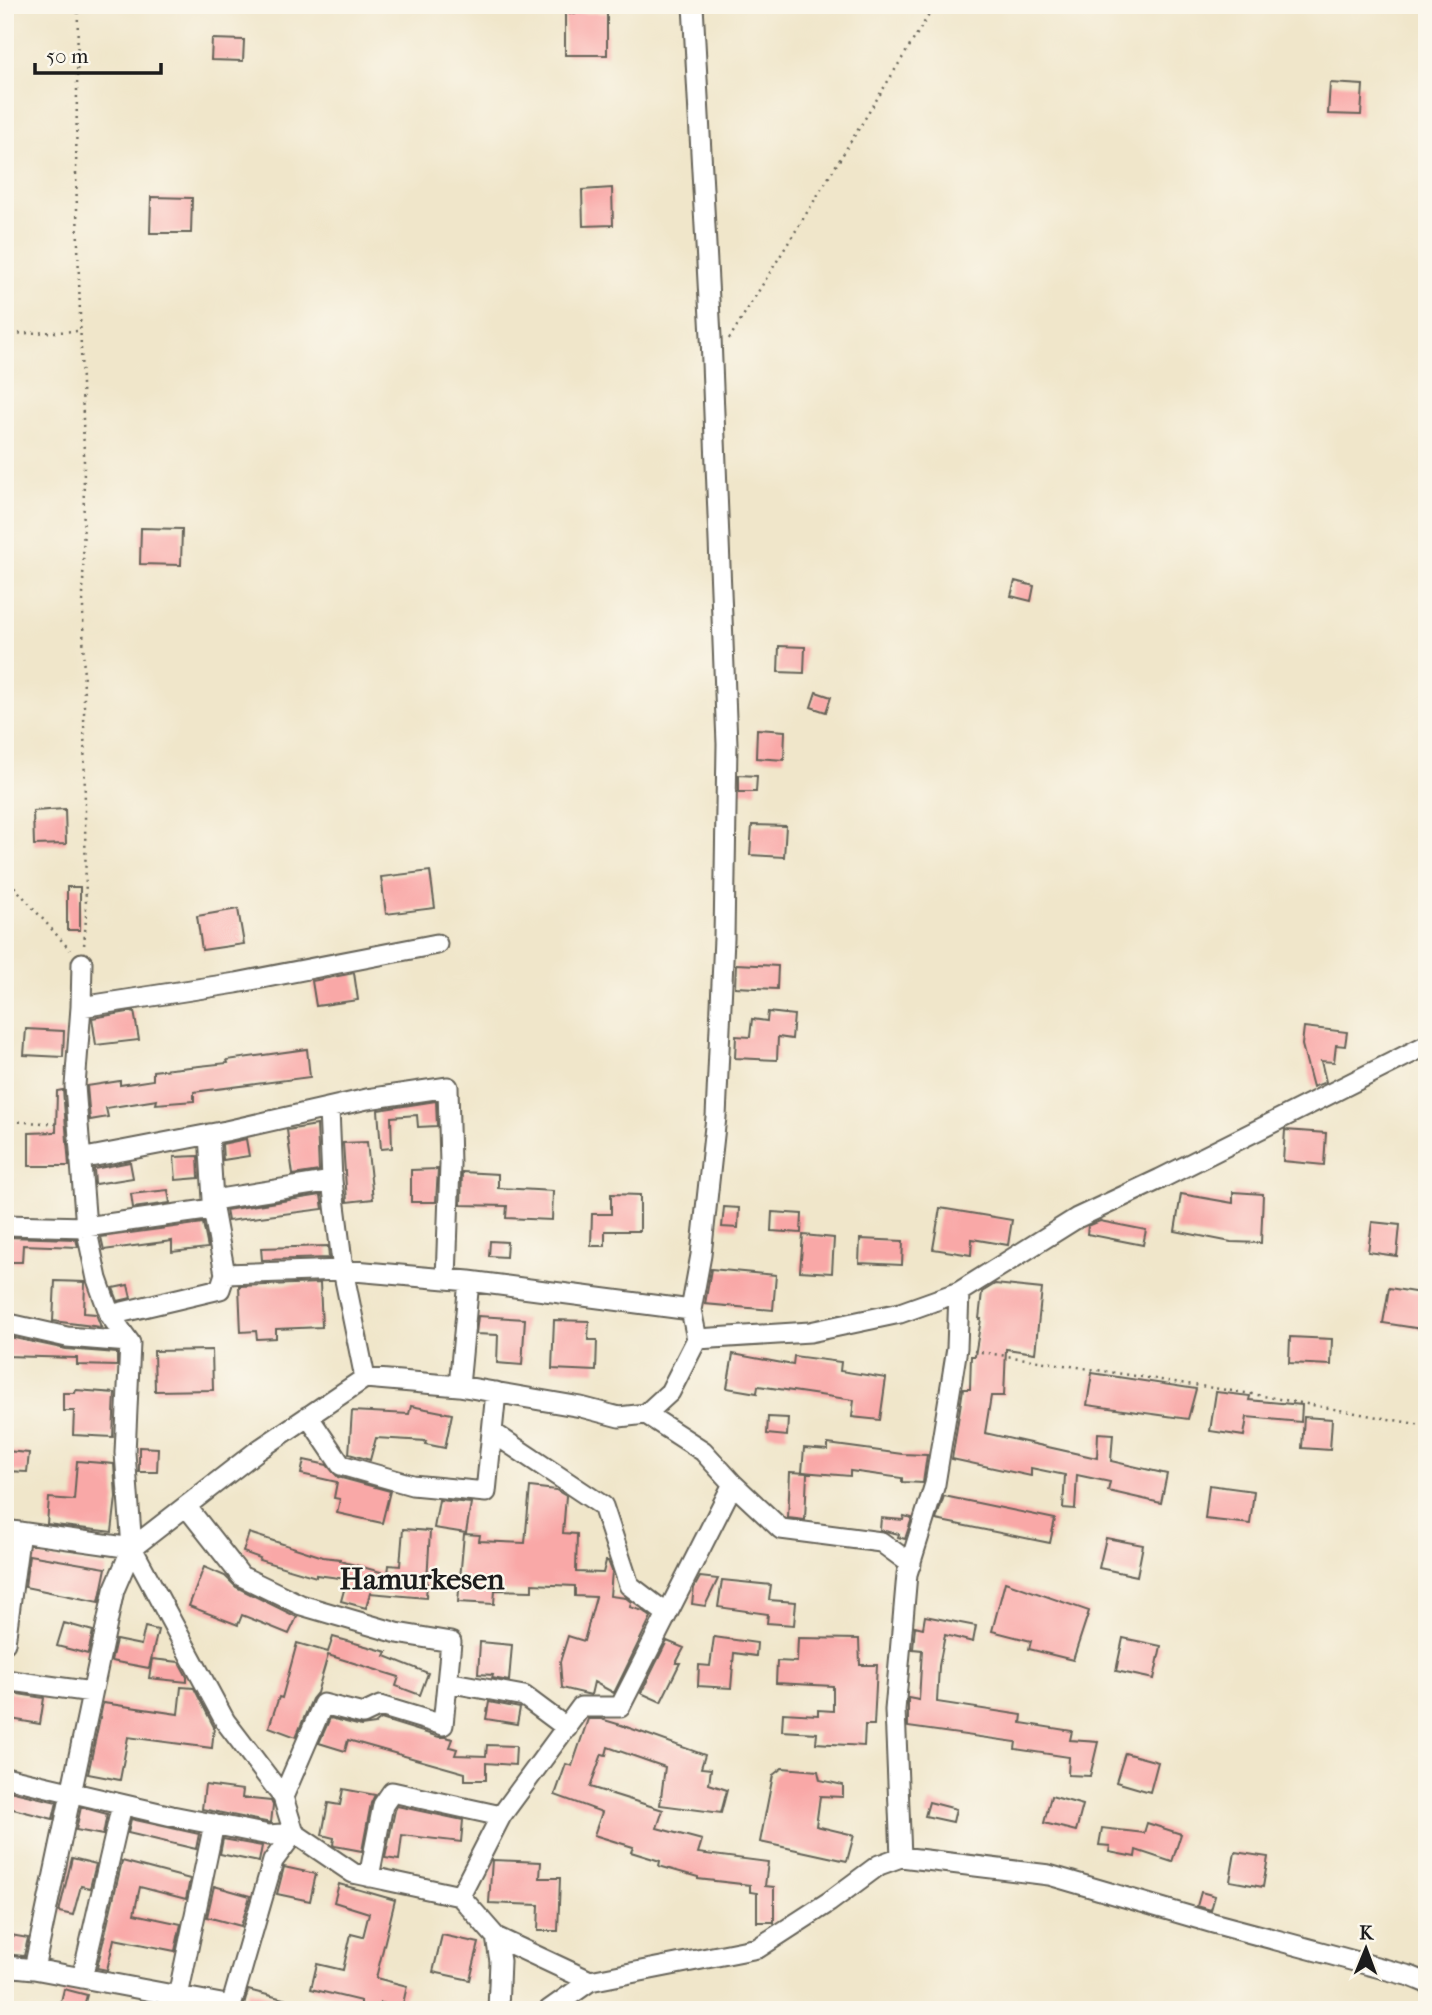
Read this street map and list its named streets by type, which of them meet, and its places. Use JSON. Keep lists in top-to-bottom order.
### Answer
{
  "districts": ["Hamurkesen"],
  "scale_bar": "50 m",
  "north": "top"
}
